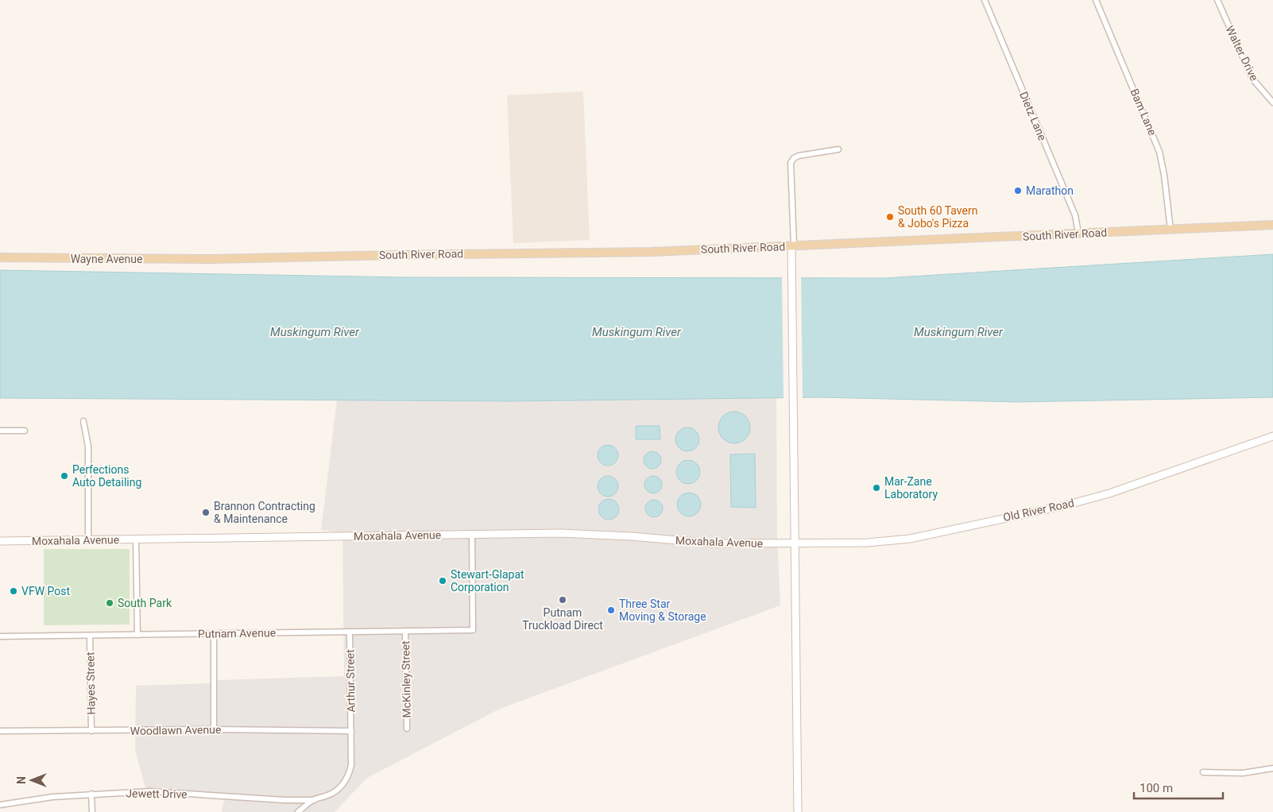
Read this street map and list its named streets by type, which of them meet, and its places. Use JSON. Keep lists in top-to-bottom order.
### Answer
{
  "streets": {
    "main road": [
      "South River Road",
      "Wayne Avenue",
      "Old River Road",
      "Moxahala Avenue"
    ],
    "street": [
      "Walter Drive",
      "Bam Lane",
      "Dietz Lane",
      "Putnam Avenue",
      "McKinley Street",
      "Arthur Street",
      "Hayes Street",
      "Woodlawn Avenue",
      "Jewett Drive"
    ]
  },
  "crossings": [
    ["Bam Lane", "South River Road"],
    ["Dietz Lane", "South River Road"],
    ["South River Road", "Wayne Avenue"],
    ["Old River Road", "Moxahala Avenue"],
    ["Moxahala Avenue", "Putnam Avenue"],
    ["Putnam Avenue", "McKinley Street"],
    ["Putnam Avenue", "Arthur Street"],
    ["Putnam Avenue", "Hayes Street"],
    ["Arthur Street", "Woodlawn Avenue"],
    ["Arthur Street", "Jewett Drive"],
    ["Hayes Street", "Woodlawn Avenue"]
  ],
  "water": ["Muskingum River"],
  "places": [
    "Marathon",
    "South 60 Tavern & Jobo's Pizza",
    "Perfections Auto Detailing",
    "Mar-Zane Laboratory",
    "Brannon Contracting & Maintenance",
    "Stewart-Glapat Corporation",
    "VFW Post",
    "Putnam Truckload Direct",
    "South Park",
    "Three Star Moving & Storage"
  ],
  "scale_bar": "100 m",
  "north": "left"
}
